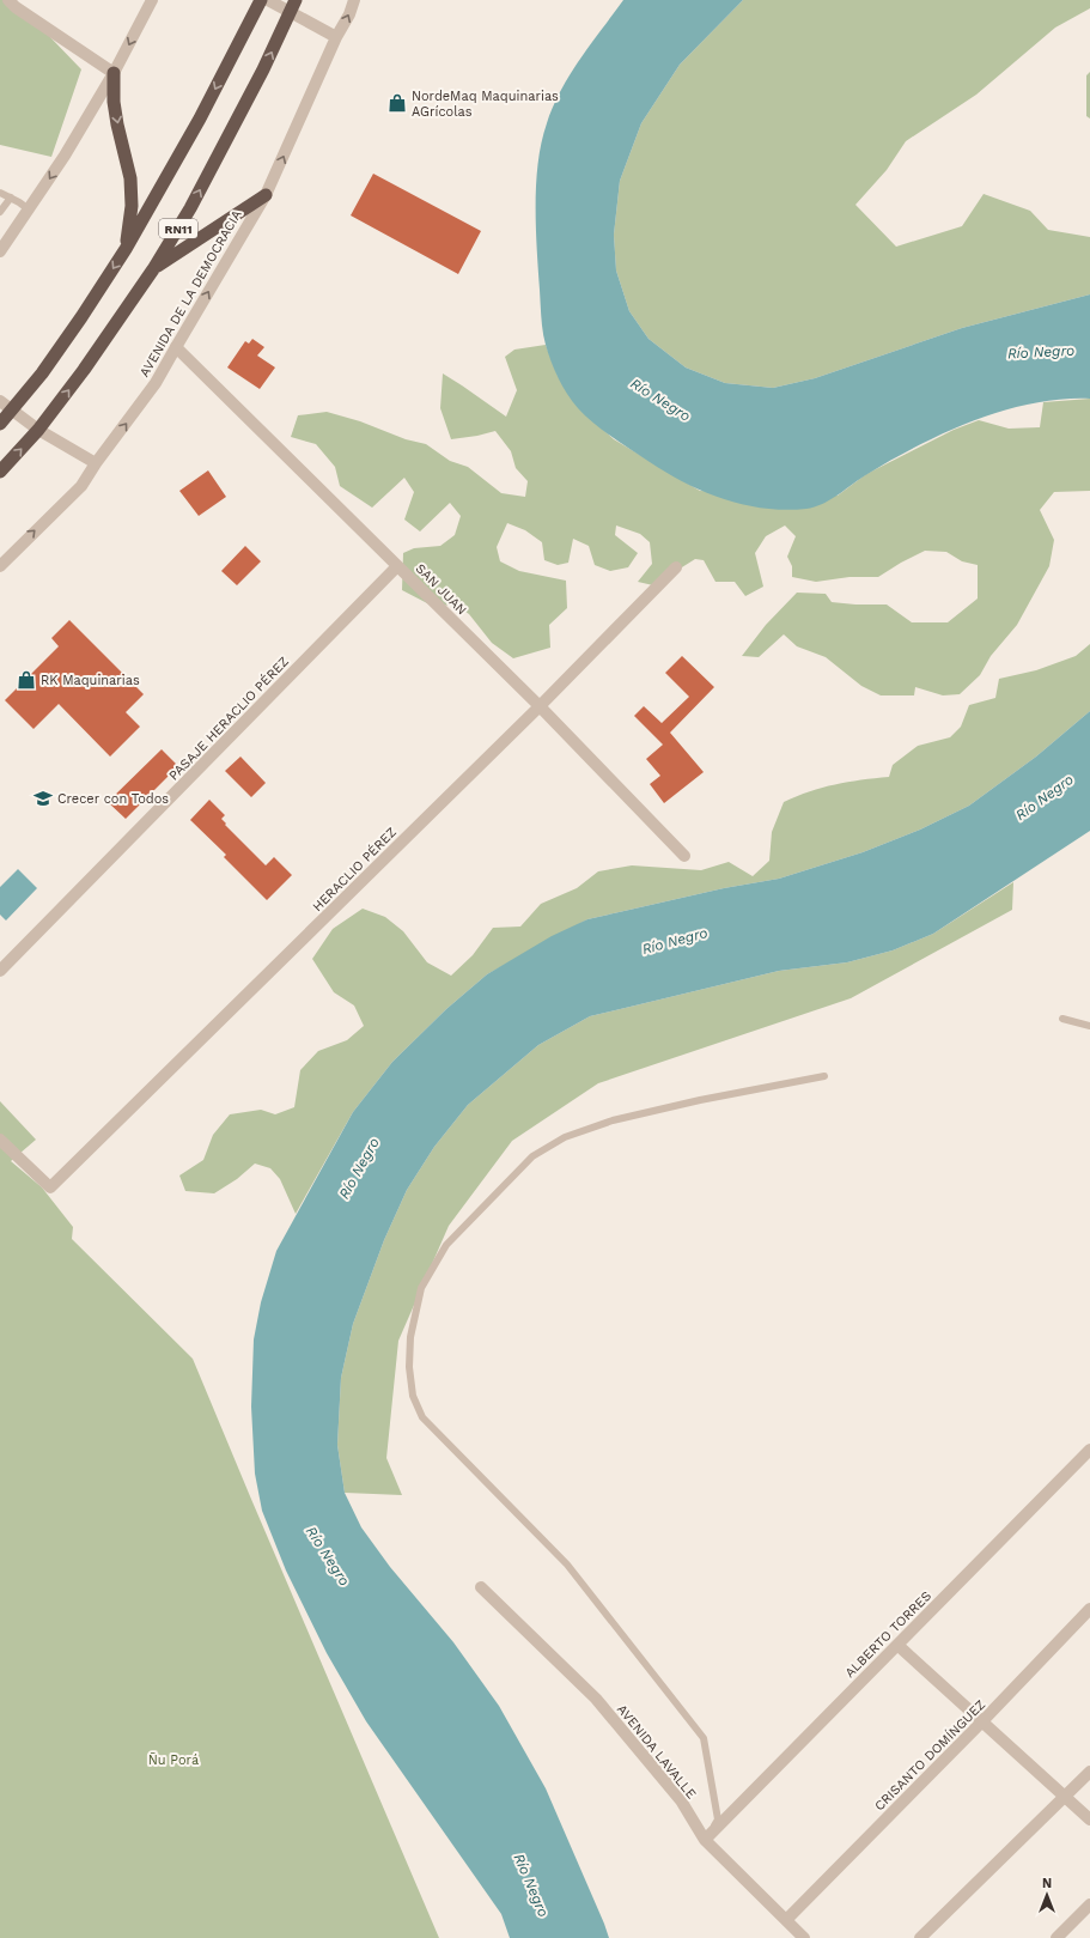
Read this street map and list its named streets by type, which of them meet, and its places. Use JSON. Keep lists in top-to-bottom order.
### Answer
{
  "streets": {
    "highway": ["RN11"],
    "street": [
      "AVENIDA DE LA DEMOCRACIA",
      "SAN JUAN",
      "PASAJE HERACLIO PÉREZ",
      "HERACLIO PÉREZ",
      "ALBERTO TORRES",
      "AVENIDA LAVALLE",
      "CRISANTO DOMÍNGUEZ"
    ]
  },
  "crossings": [
    ["AVENIDA DE LA DEMOCRACIA", "SAN JUAN"],
    ["SAN JUAN", "PASAJE HERACLIO PÉREZ"],
    ["SAN JUAN", "HERACLIO PÉREZ"],
    ["ALBERTO TORRES", "AVENIDA LAVALLE"],
    ["AVENIDA LAVALLE", "CRISANTO DOMÍNGUEZ"]
  ],
  "one_way": ["AVENIDA DE LA DEMOCRACIA"],
  "water": ["Río Negro"],
  "parks": ["Ñu Porá"],
  "places": {
    "shop": ["NordeMaq Maquinarias AGrícolas", "RK Maquinarias"],
    "school or university": ["Crecer con Todos"]
  },
  "north": "top"
}
